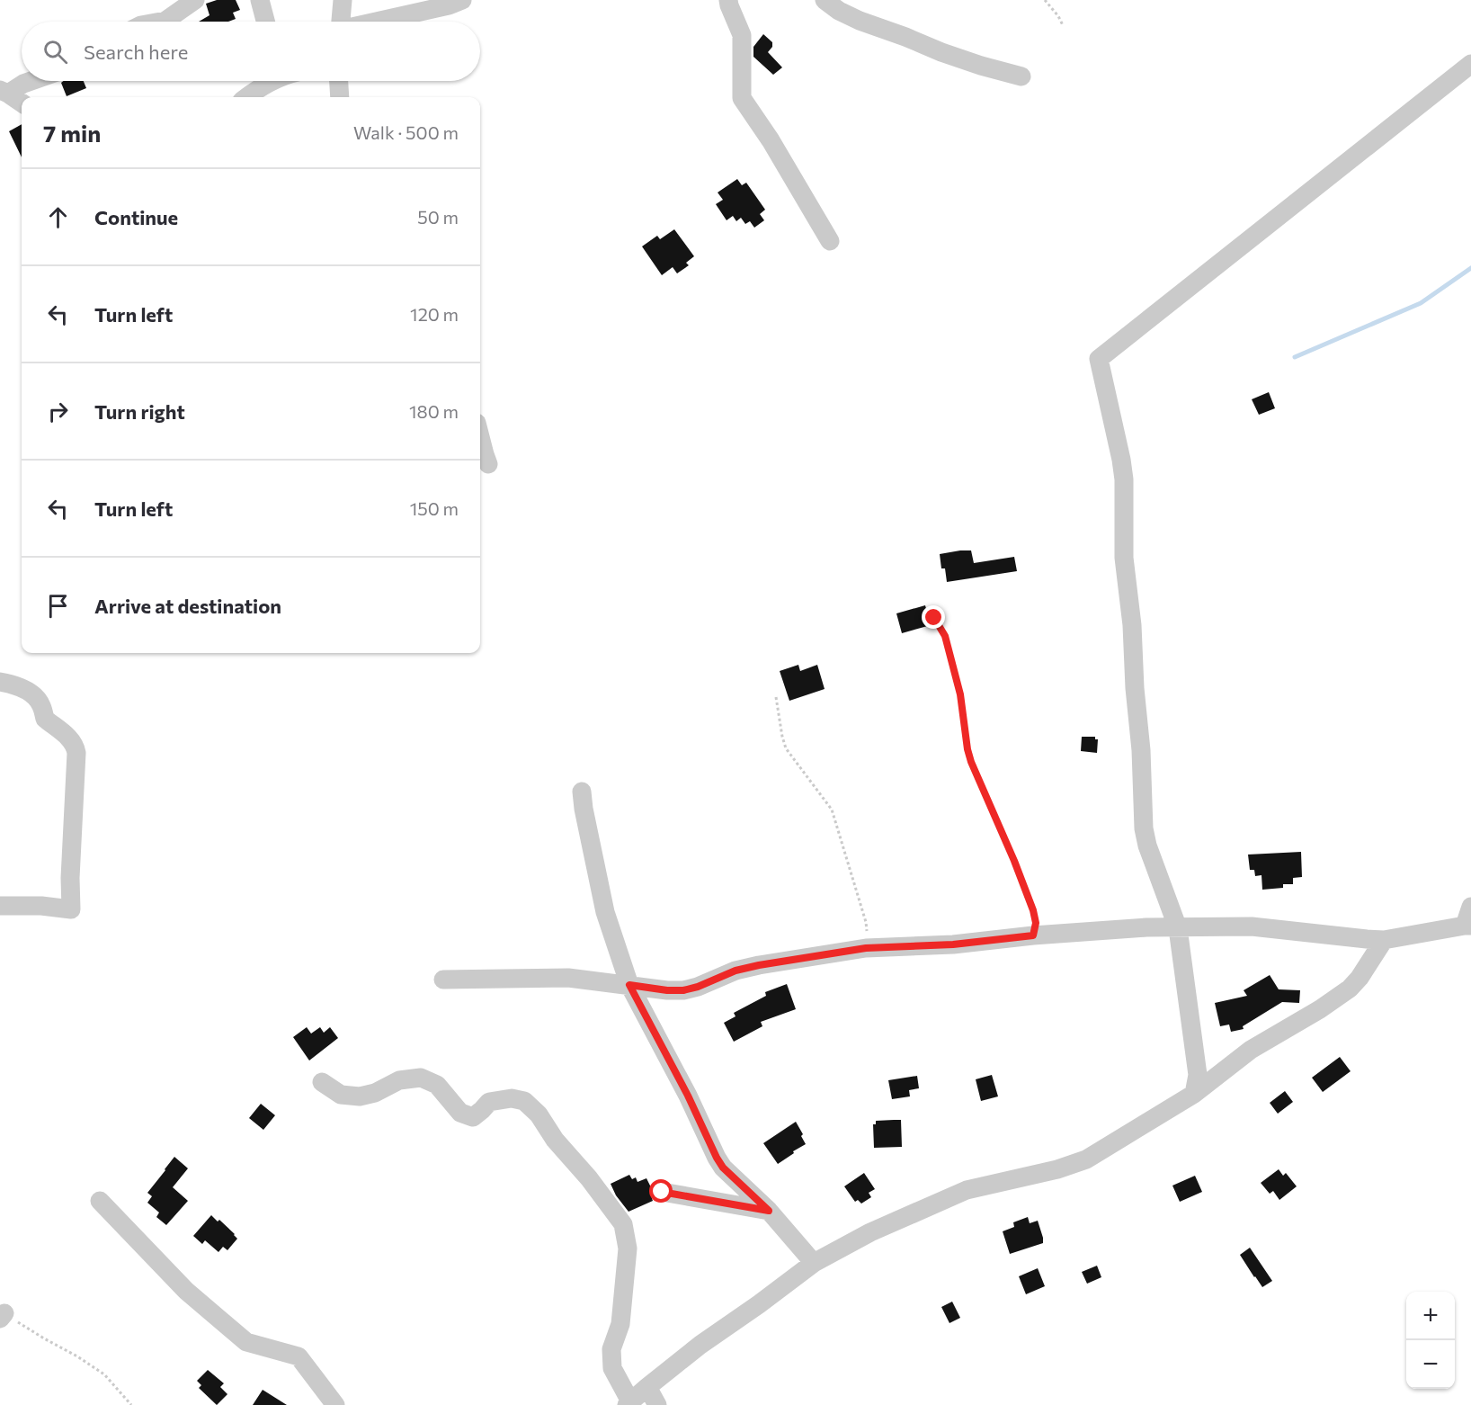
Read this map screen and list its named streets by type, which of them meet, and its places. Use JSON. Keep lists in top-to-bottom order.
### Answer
{
  "page": {
    "search": "Search here",
    "heading": ["7 min", "Walk · 500 m"],
    "list": [
      ["Continue", "50 m"],
      ["Turn left", "120 m"],
      ["Turn right", "180 m"],
      ["Turn left", "150 m"],
      "Arrive at destination"
    ],
    "map_buttons": ["+", "−"]
  }
}
